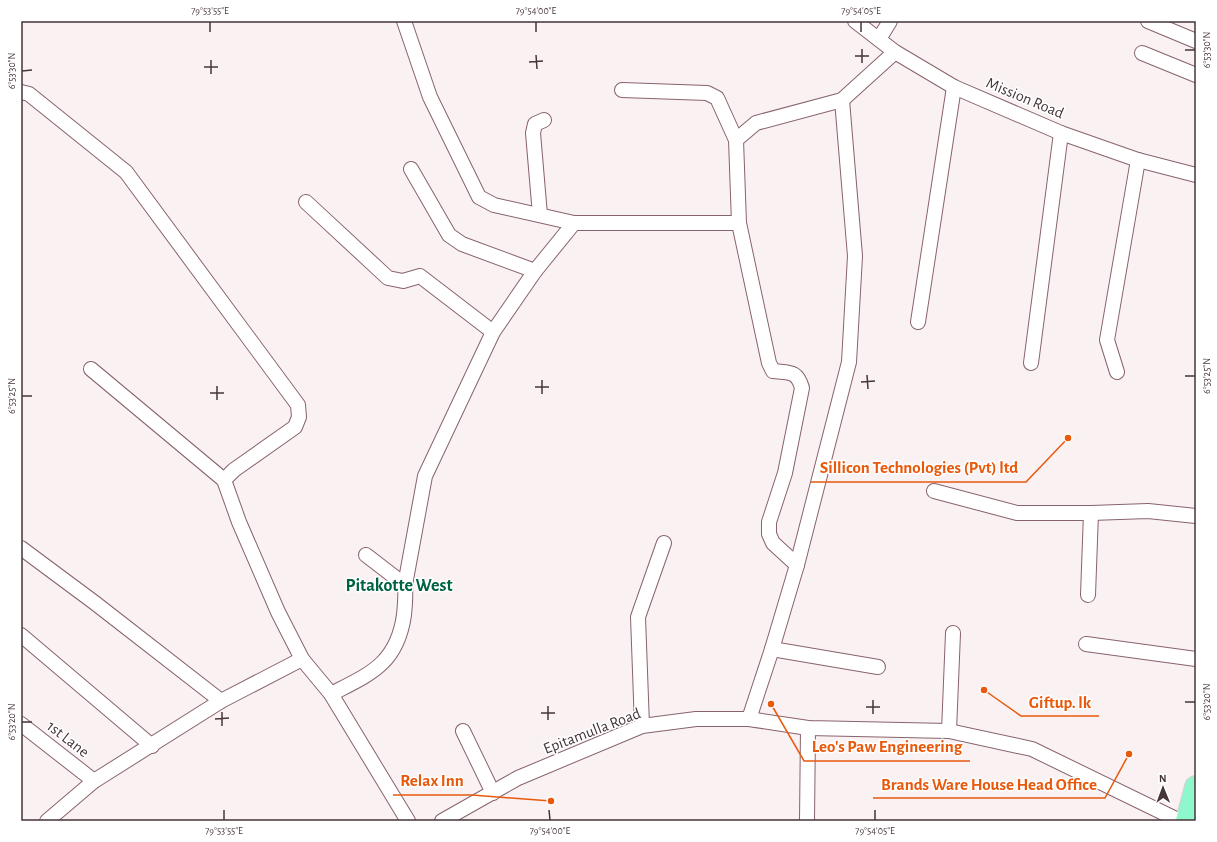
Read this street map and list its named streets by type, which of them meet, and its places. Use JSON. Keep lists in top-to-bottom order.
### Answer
{
  "streets": {
    "street": ["Mission Road", "Epitamulla Road", "1st Lane"]
  },
  "districts": ["Pitakotte West"],
  "places": [
    "Sillicon Technologies (Pvt) ltd",
    "Giftup. lk",
    "Leo's Paw Engineering",
    "Brands Ware House Head Office",
    "Relax Inn"
  ],
  "north": "top",
  "coordinates": [
    "79°53'55\"E",
    "79°54'00\"E",
    "79°54'05\"E",
    "6°53'30\"N",
    "6°53'25\"N",
    "6°53'20\"N"
  ]
}
